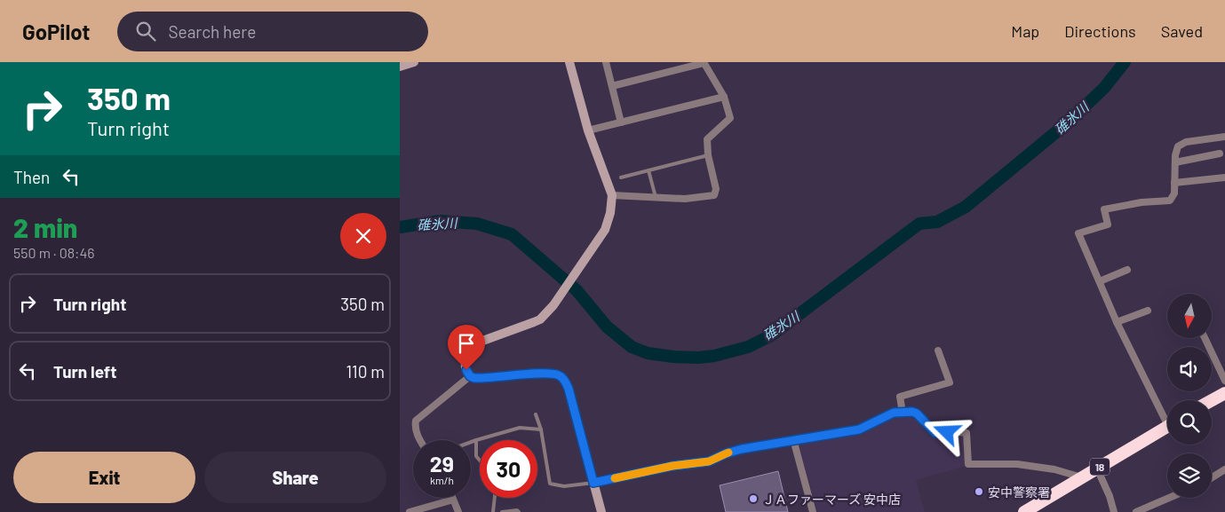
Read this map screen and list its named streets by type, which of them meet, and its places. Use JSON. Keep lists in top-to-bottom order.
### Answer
{
  "streets": {
    "highway": ["18"]
  },
  "water": ["碓氷川"],
  "places": ["安中警察署", "ＪＡファーマーズ 安中店"],
  "north": "bottom",
  "page": {
    "header": "GoPilot",
    "search": "Search here",
    "nav": ["Map", "Directions", "Saved"],
    "turn": ["350 m", "Turn right"],
    "then": "Then",
    "heading": ["2 min", "550 m · 08:46"],
    "list": [
      {
        "name": "Turn right",
        "value": "350 m"
      },
      {
        "name": "Turn left",
        "value": "110 m"
      }
    ],
    "speed": "29 km/h",
    "limit": "30",
    "buttons": ["Exit", "Share"]
  }
}
